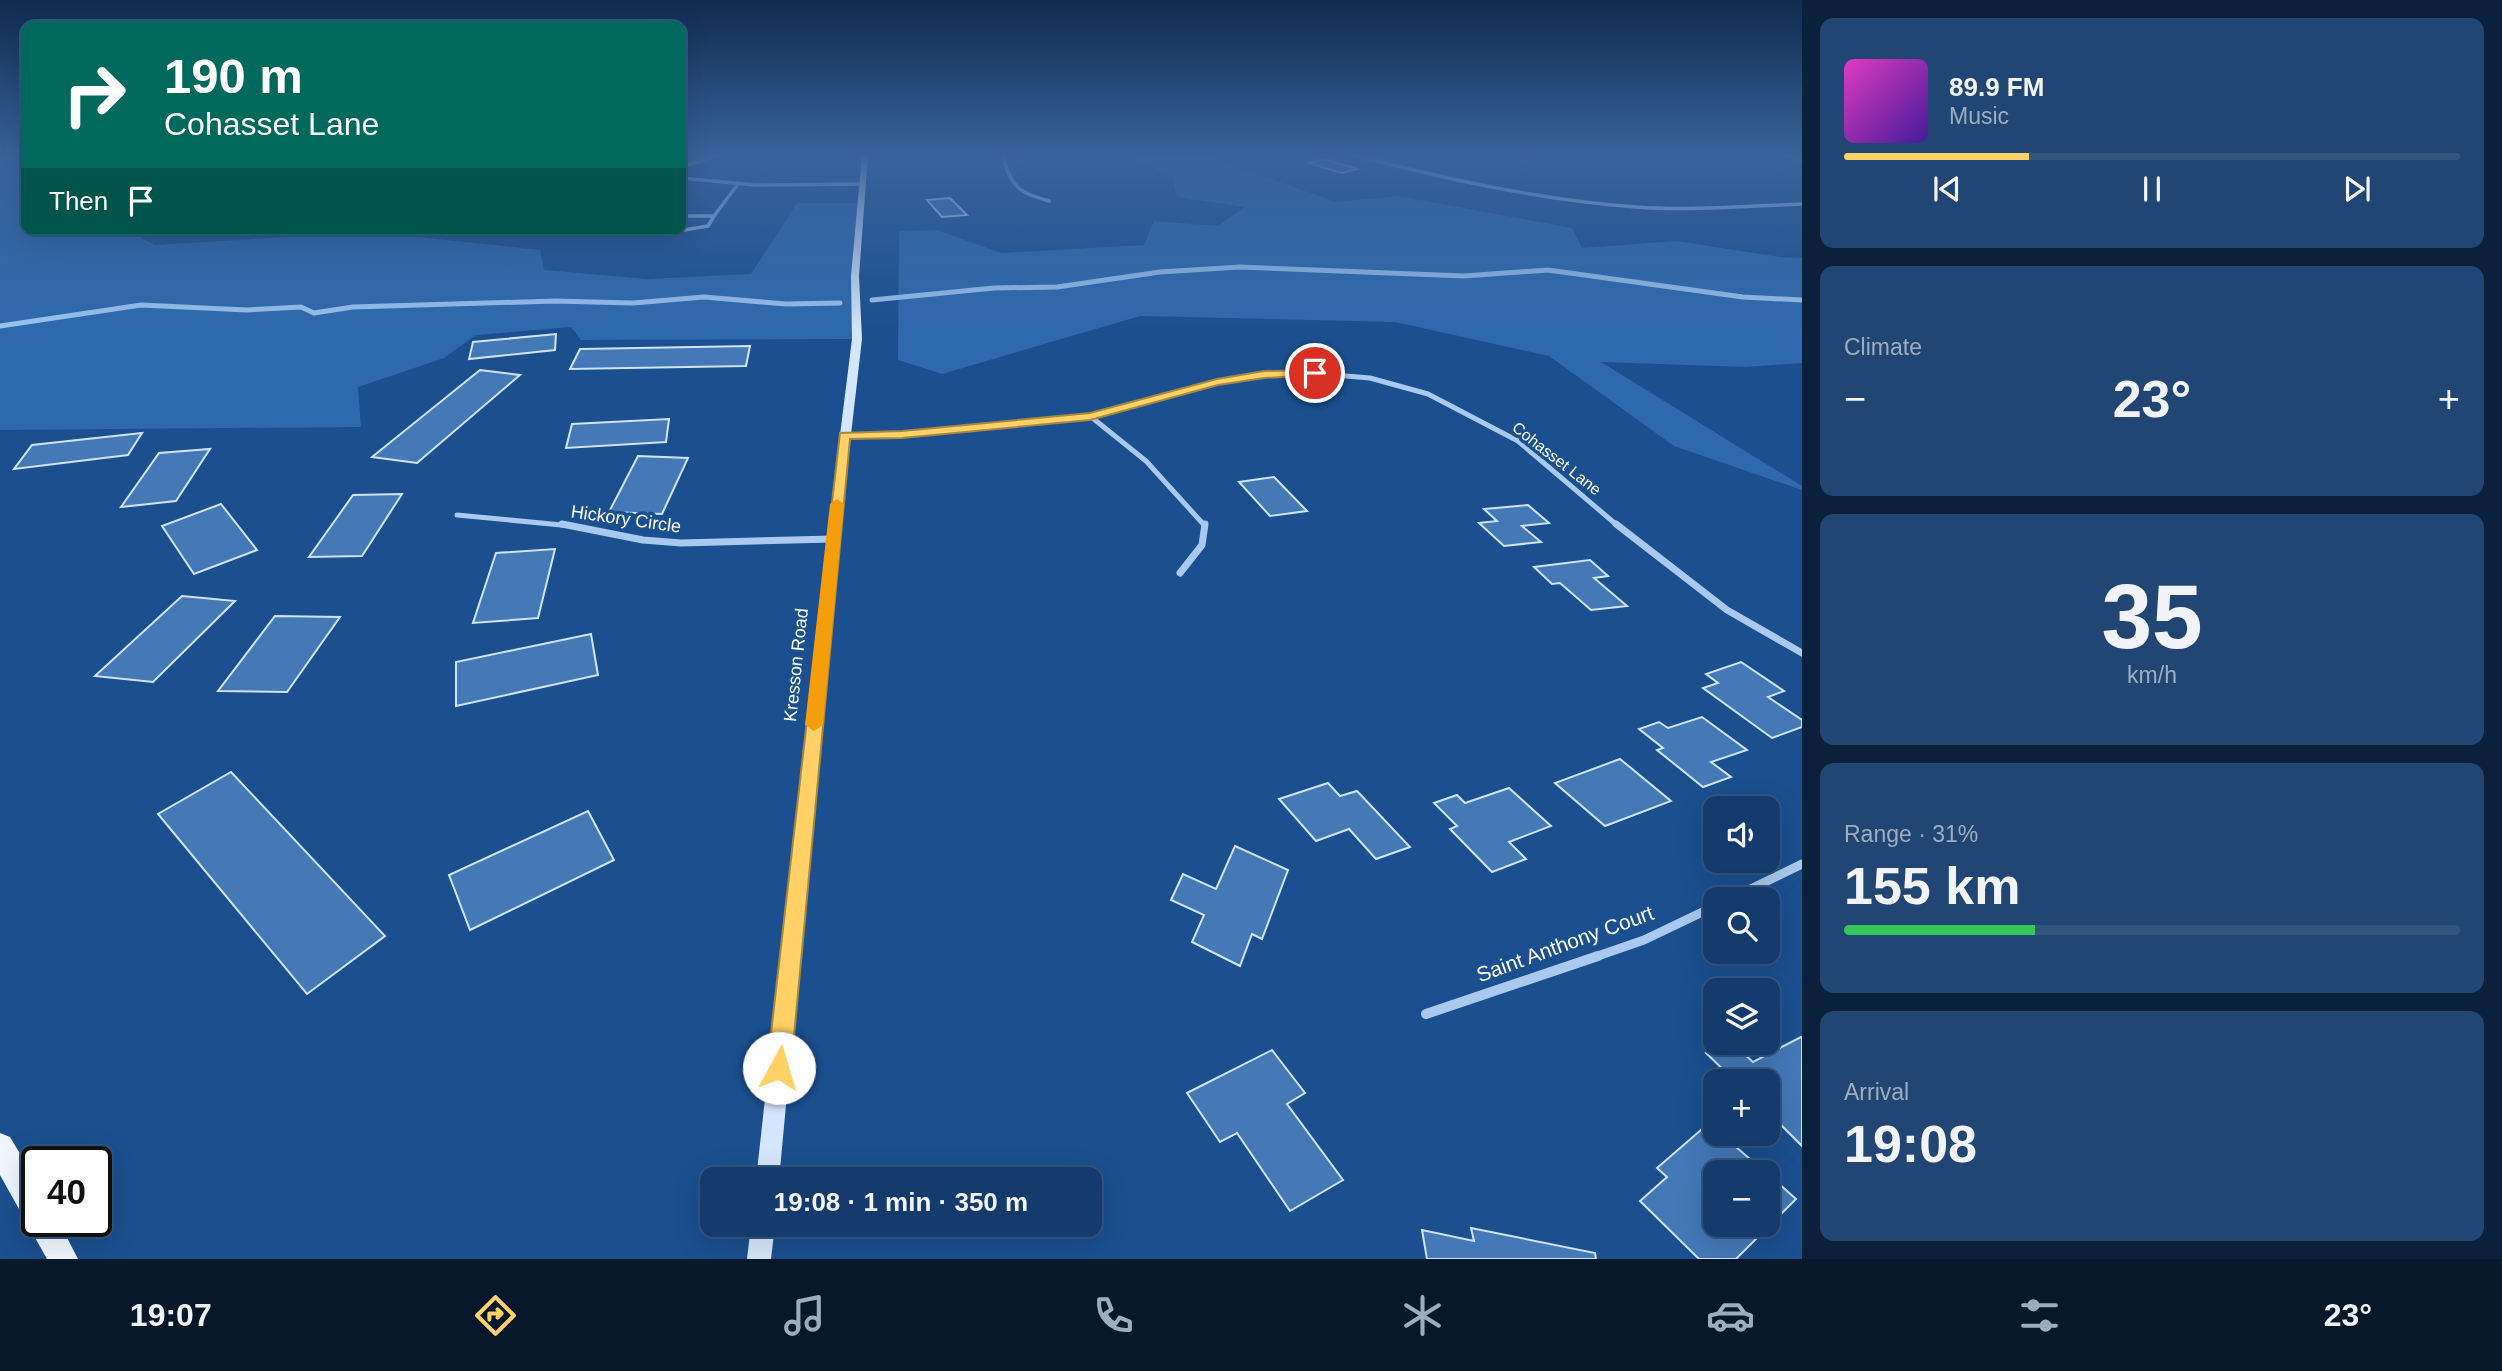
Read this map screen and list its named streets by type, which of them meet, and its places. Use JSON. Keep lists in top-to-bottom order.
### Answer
{
  "streets": {
    "street": [
      "Cohasset Lane",
      "Hickory Circle",
      "Kresson Road",
      "Saint Anthony Court"
    ]
  },
  "crossings": [
    ["Cohasset Lane", "Kresson Road"],
    ["Hickory Circle", "Kresson Road"]
  ],
  "page": {
    "turn": ["190 m", "Cohasset Lane"],
    "song": ["89.9 FM", "Music"],
    "then": "Then",
    "tile": [
      "Climate",
      ["35", "km/h"],
      ["Range · 31%", "155 km"],
      ["Arrival", "19:08"]
    ],
    "heat": ["−", "23°", "+"],
    "map_buttons": ["+", "−"],
    "limit": "40",
    "trip": "19:08 · 1 min · 350 m",
    "tabs": ["19:07", "23°"]
  }
}
